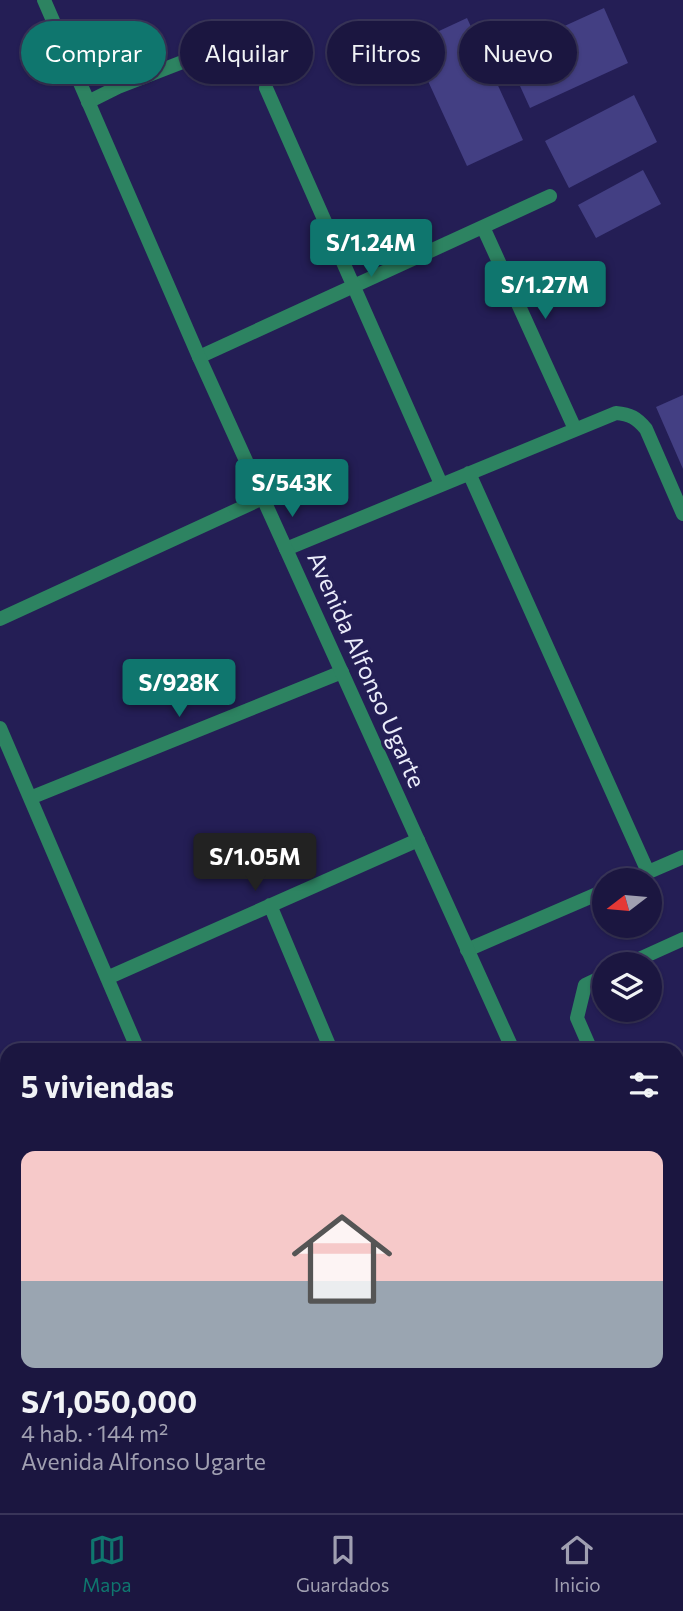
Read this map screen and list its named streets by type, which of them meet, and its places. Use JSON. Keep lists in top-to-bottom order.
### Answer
{
  "streets": {
    "street": ["Avenida Alfonso Ugarte"]
  },
  "north": "left",
  "page": {
    "chip": [
      "Comprar",
      "Alquilar",
      "Filtros",
      "Nuevo"
    ],
    "price": [
      "S/1.24M",
      "S/1.27M",
      "S/543K",
      "S/928K",
      "S/1.05M"
    ],
    "heading": "5 viviendas",
    "list": [
      {
        "name": "S/1,050,000",
        "note": "4 hab. · 144 m² · Avenida Alfonso Ugarte"
      }
    ],
    "tabs": ["Mapa", "Guardados", "Inicio"]
  }
}
